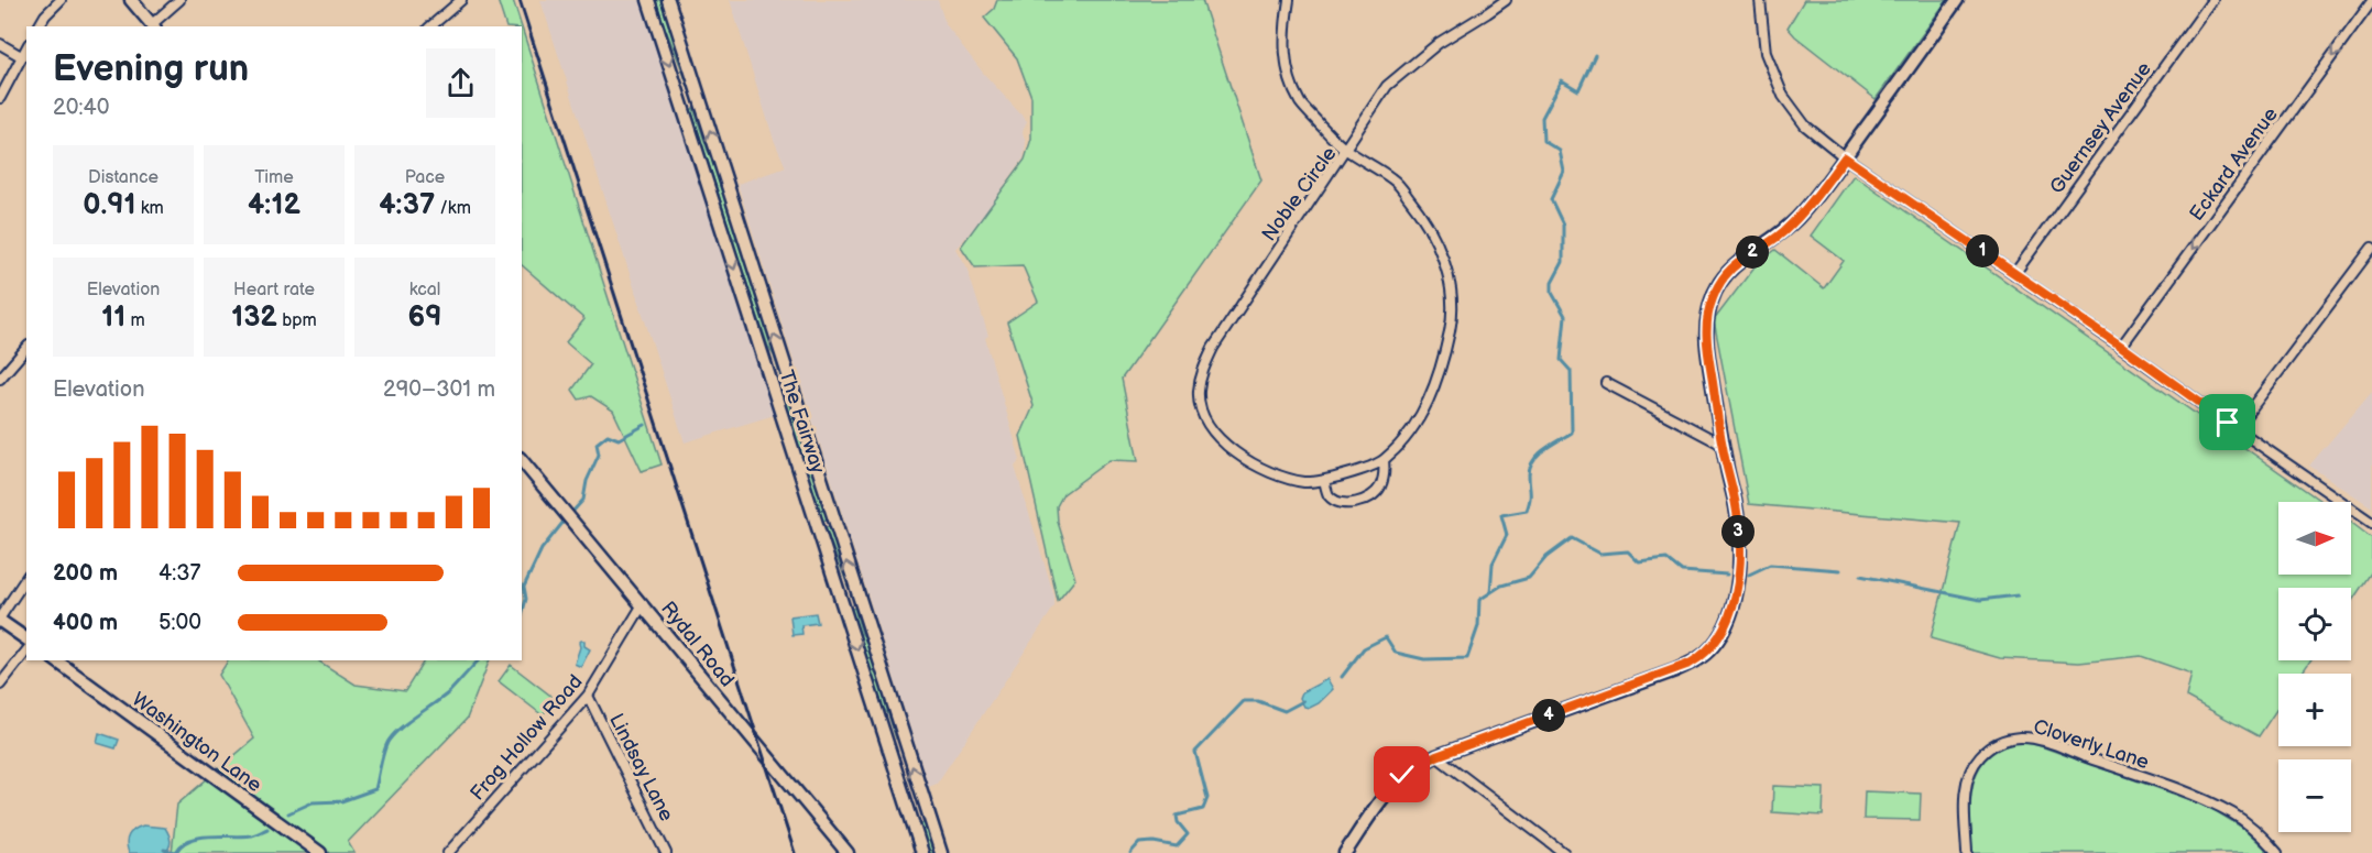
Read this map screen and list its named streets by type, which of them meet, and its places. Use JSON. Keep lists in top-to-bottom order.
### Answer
{
  "streets": {
    "main road": ["The Fairway", "Rydal Road", "Washington Lane"],
    "street": [
      "Guernsey Avenue",
      "Eckard Avenue",
      "Noble Circle",
      "Frog Hollow Road",
      "Cloverly Lane",
      "Lindsay Lane"
    ]
  },
  "crossings": [
    ["Rydal Road", "Frog Hollow Road"],
    ["Frog Hollow Road", "Lindsay Lane"]
  ],
  "one_way": ["Eckard Avenue"],
  "north": "right",
  "page": {
    "heading": ["Evening run", "20:40"],
    "stats": [
      ["Distance", "0.91 km"],
      ["Time", "4:12"],
      ["Pace", "4:37 /km"],
      ["Elevation", "11 m"],
      ["Heart rate", "132 bpm"],
      ["kcal", "69"]
    ],
    "pins": [
      "1",
      "2",
      "3",
      "4"
    ],
    "chart": ["Elevation", "290–301 m"],
    "map_buttons": ["+", "−"],
    "list": [
      {
        "name": "200 m",
        "note": "4:37"
      },
      {
        "name": "400 m",
        "note": "5:00"
      }
    ]
  }
}
